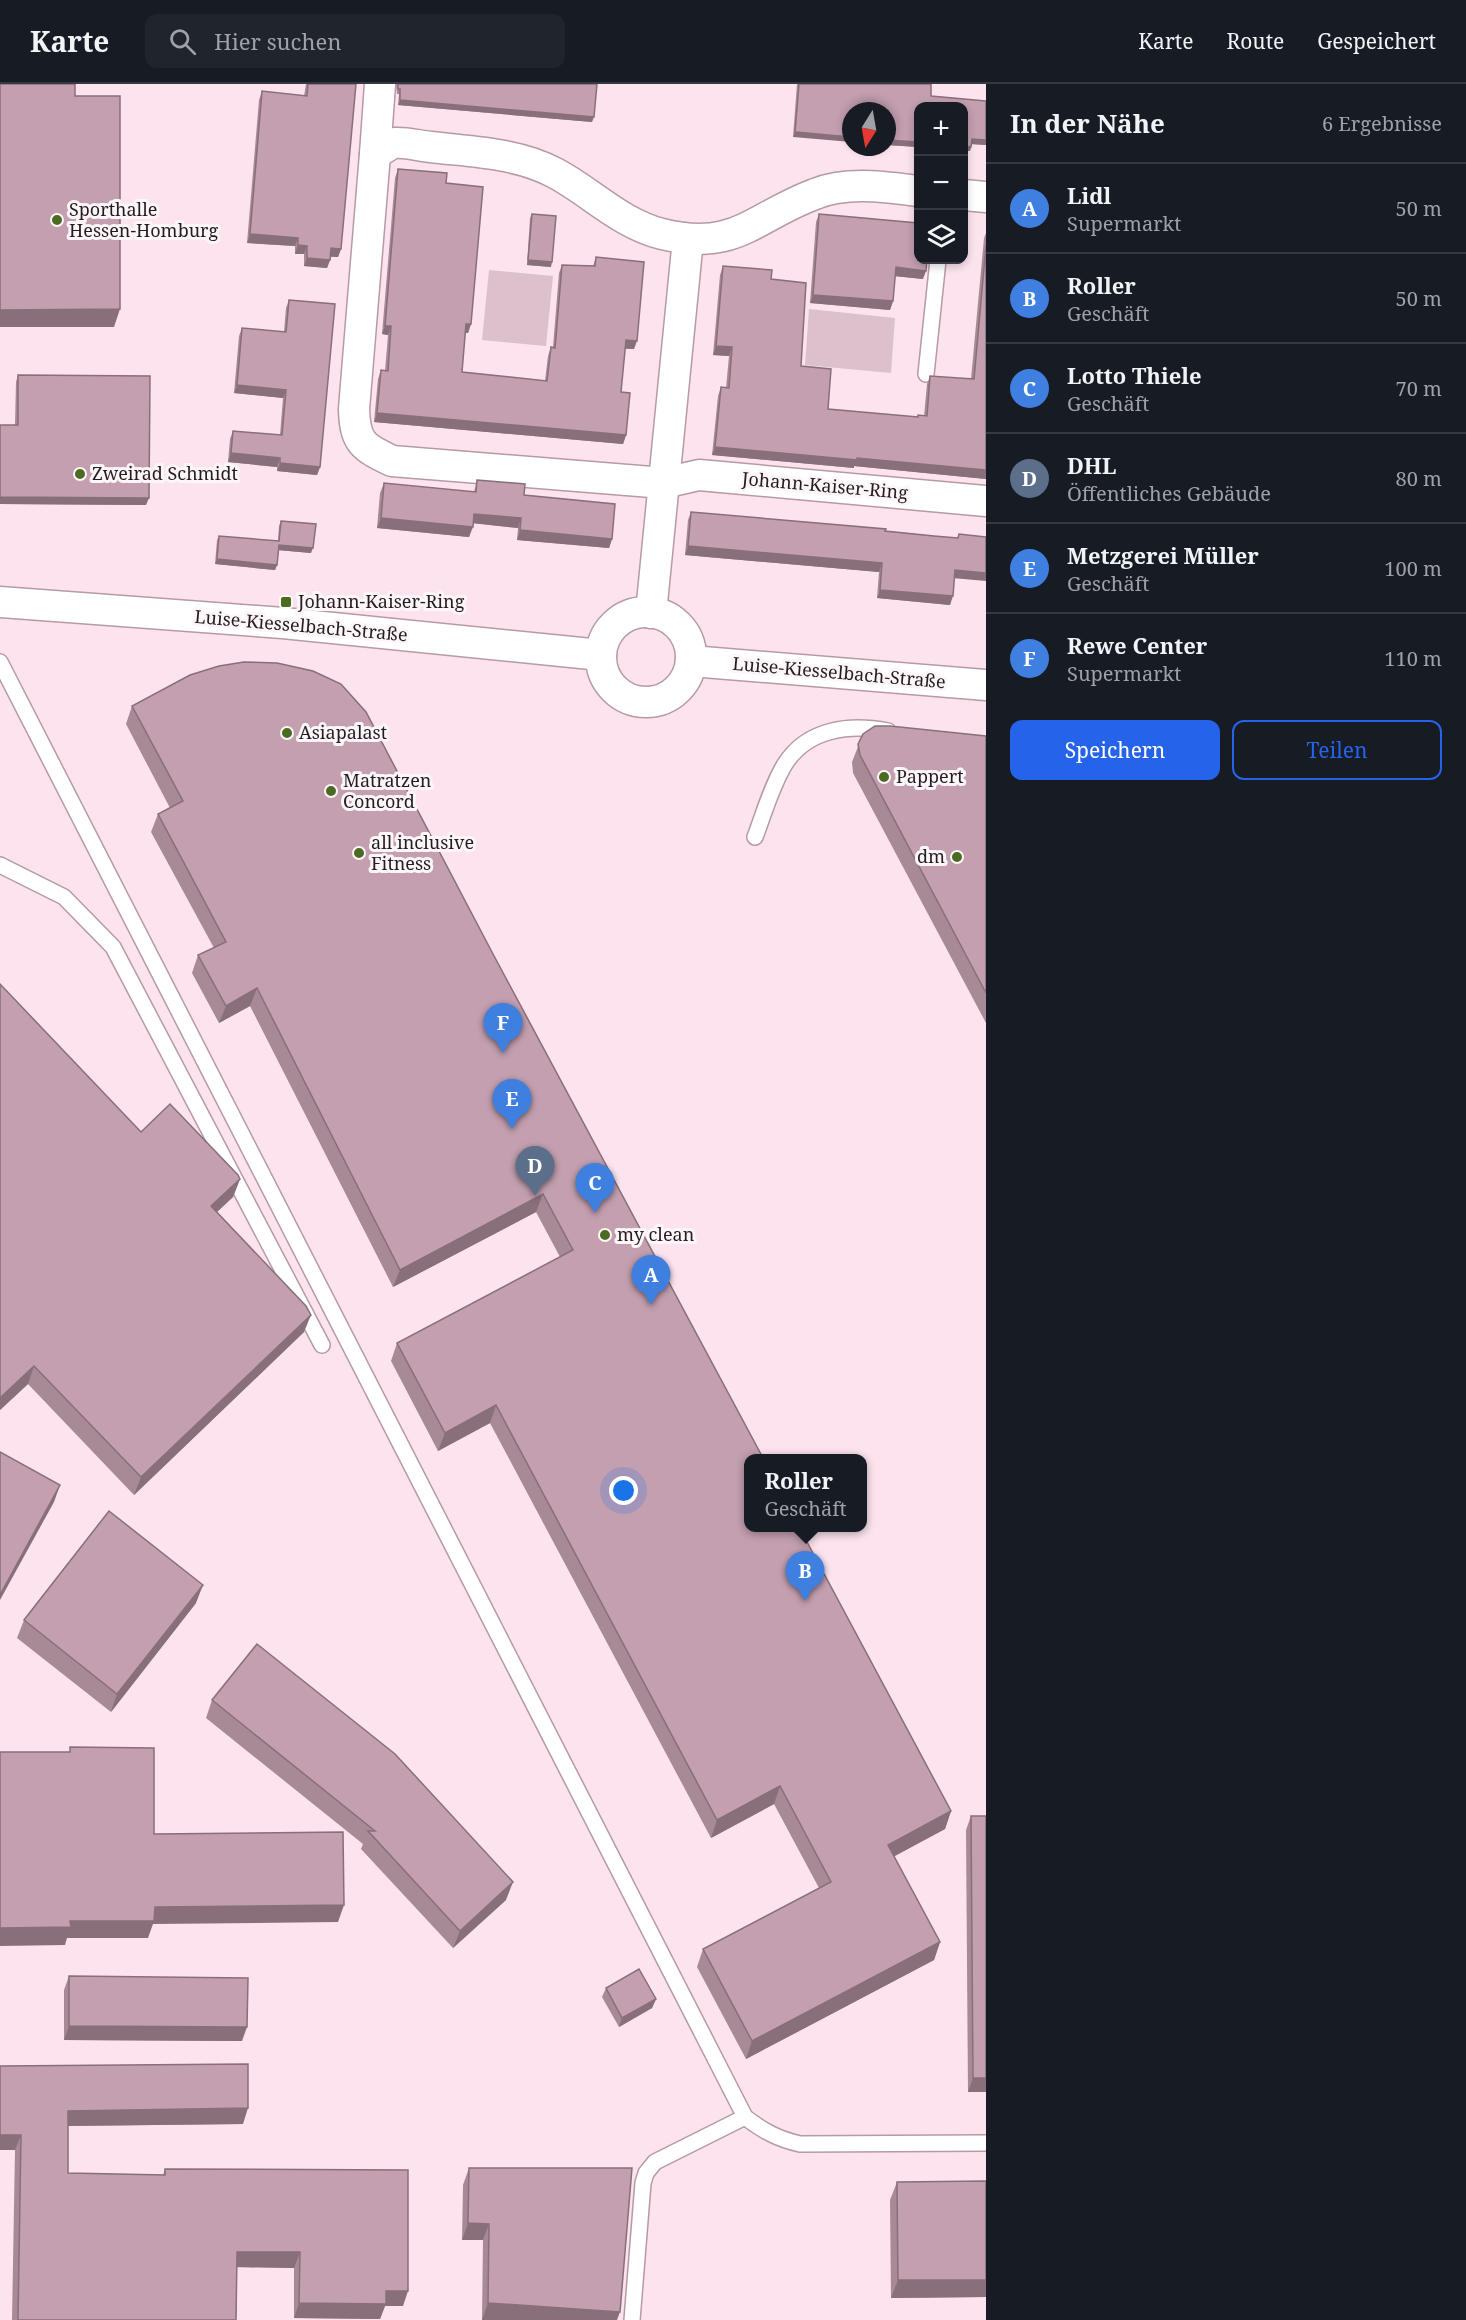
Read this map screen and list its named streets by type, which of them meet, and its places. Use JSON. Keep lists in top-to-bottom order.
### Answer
{
  "streets": {
    "street": ["Johann-Kaiser-Ring", "Luise-Kiesselbach-Straße"]
  },
  "places": {
    "other": [
      "Sporthalle Hessen-Homburg",
      "Zweirad Schmidt",
      "Asiapalast",
      "Pappert",
      "Matratzen Concord",
      "all inclusive Fitness",
      "dm",
      "my clean"
    ],
    "transit": ["Johann-Kaiser-Ring"]
  },
  "north": "bottom",
  "page": {
    "header": "Karte",
    "search": "Hier suchen",
    "nav": ["Karte", "Route", "Gespeichert"],
    "heading": ["In der Nähe", "6 Ergebnisse"],
    "map_buttons": ["+", "−"],
    "list": [
      {
        "mark": "A",
        "name": "Lidl",
        "note": "Supermarkt",
        "value": "50 m"
      },
      {
        "mark": "B",
        "name": "Roller",
        "note": "Geschäft",
        "value": "50 m"
      },
      {
        "mark": "C",
        "name": "Lotto Thiele",
        "note": "Geschäft",
        "value": "70 m"
      },
      {
        "mark": "D",
        "name": "DHL",
        "note": "Öffentliches Gebäude",
        "value": "80 m"
      },
      {
        "mark": "E",
        "name": "Metzgerei Müller",
        "note": "Geschäft",
        "value": "100 m"
      },
      {
        "mark": "F",
        "name": "Rewe Center",
        "note": "Supermarkt",
        "value": "110 m"
      }
    ],
    "buttons": ["Speichern", "Teilen"],
    "pins": [
      "F",
      "E",
      "D",
      "C",
      "A",
      "B"
    ],
    "popup": ["Roller", "Geschäft"]
  }
}
